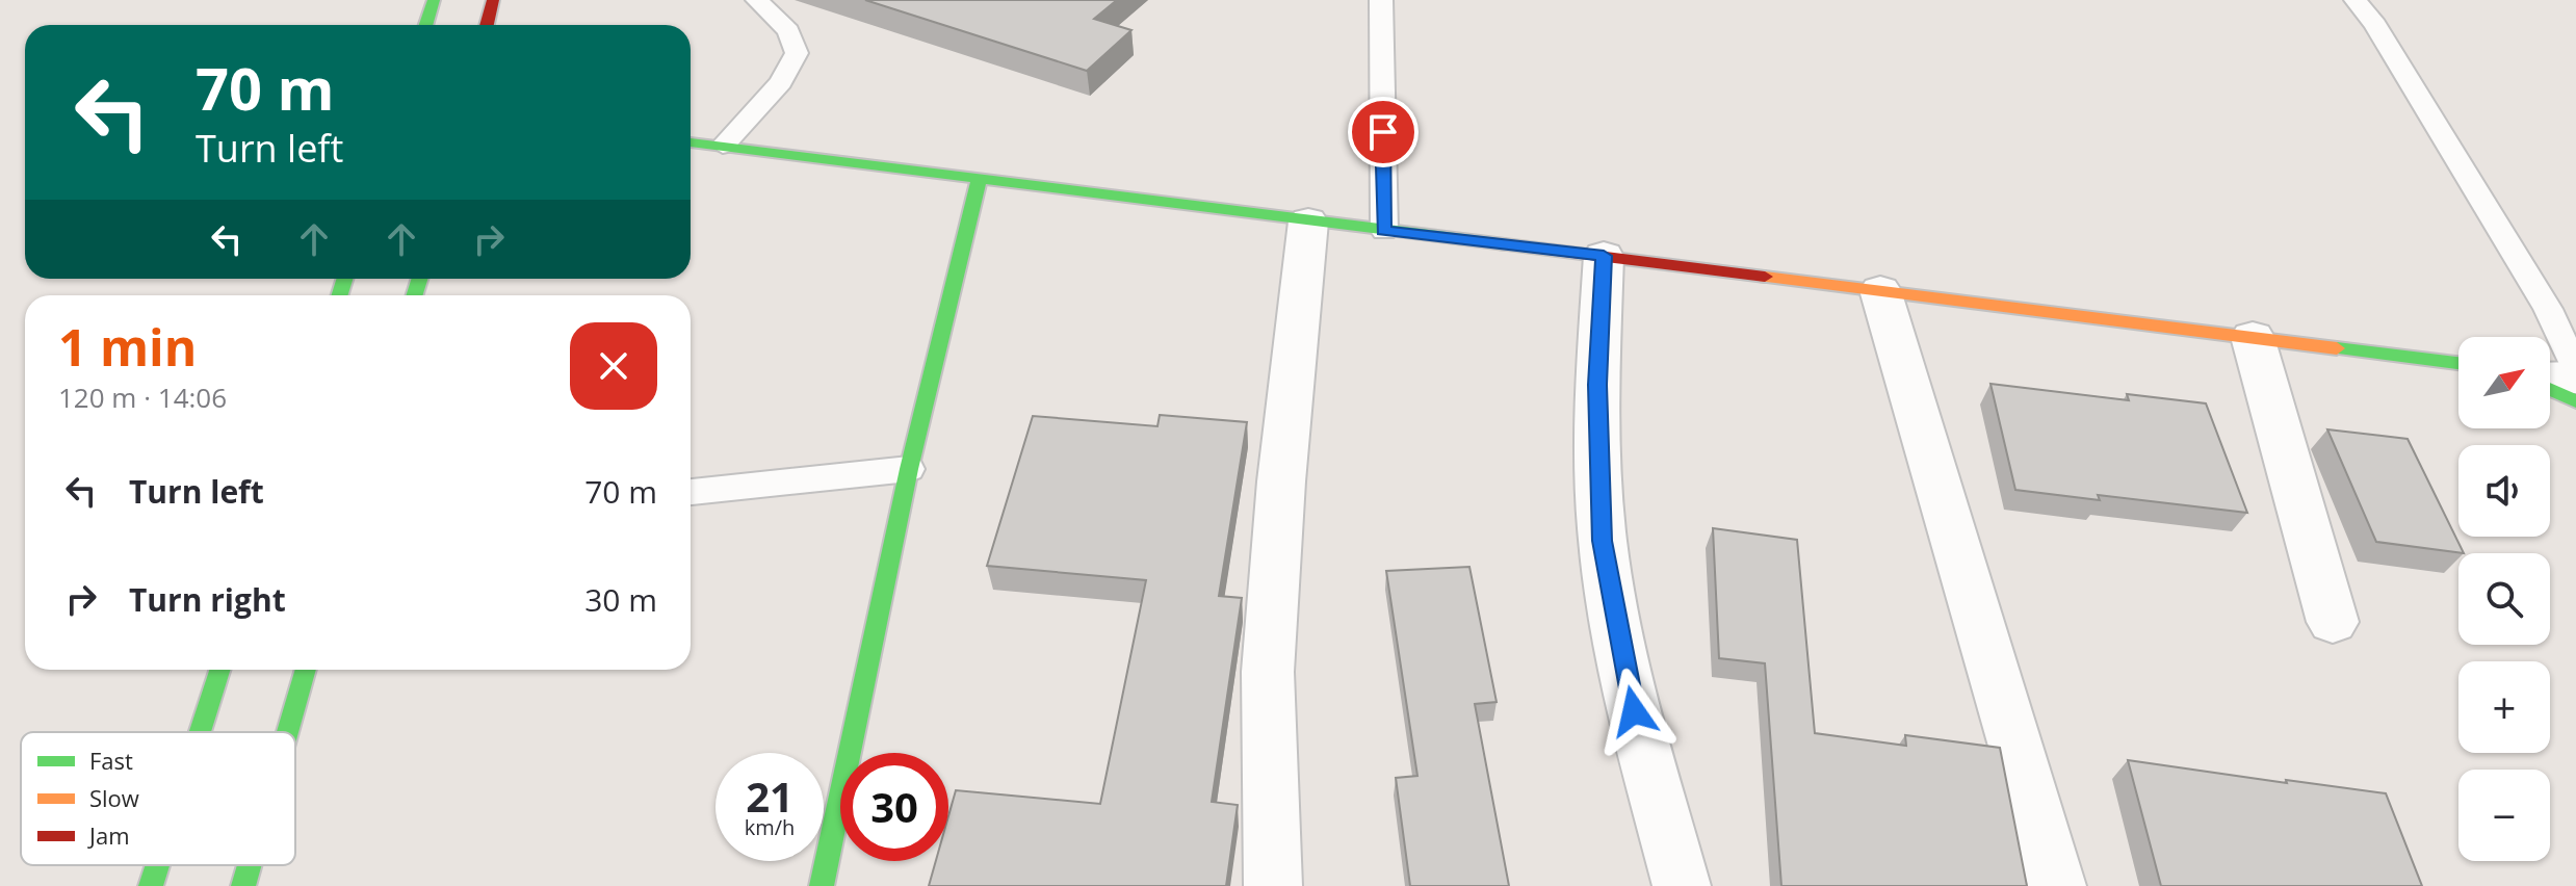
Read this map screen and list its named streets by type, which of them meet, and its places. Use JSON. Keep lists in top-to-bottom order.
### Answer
{
  "legend": ["Fast", "Slow", "Jam"],
  "north": "top right",
  "page": {
    "turn": ["70 m", "Turn left"],
    "heading": ["1 min", "120 m · 14:06"],
    "map_buttons": ["+", "−"],
    "list": [
      {
        "name": "Turn left",
        "value": "70 m"
      },
      {
        "name": "Turn right",
        "value": "30 m"
      }
    ],
    "speed": "21 km/h",
    "limit": "30"
  }
}
